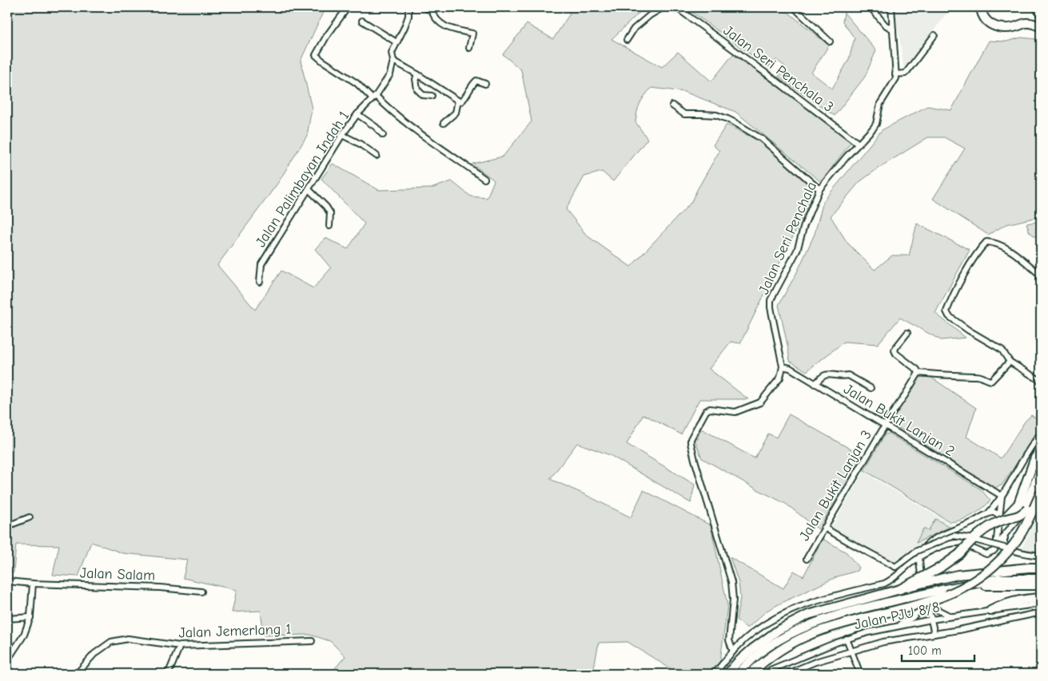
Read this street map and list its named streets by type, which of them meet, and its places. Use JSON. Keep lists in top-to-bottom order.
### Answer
{
  "streets": {
    "street": [
      "Jalan Seri Penchala 3",
      "Jalan Palimbayan Indah 1",
      "Jalan Seri Penchala",
      "Jalan Bukit Lanjan 2",
      "Jalan Bukit Lanjan 3",
      "Jalan Salam",
      "Jalan PJU 8/8",
      "Jalan Jemerlang 1"
    ]
  },
  "crossings": [
    ["Jalan Seri Penchala 3", "Jalan Seri Penchala"],
    ["Jalan Seri Penchala", "Jalan Bukit Lanjan 2"],
    ["Jalan Bukit Lanjan 2", "Jalan Bukit Lanjan 3"]
  ],
  "scale_bar": "100 m"
}
